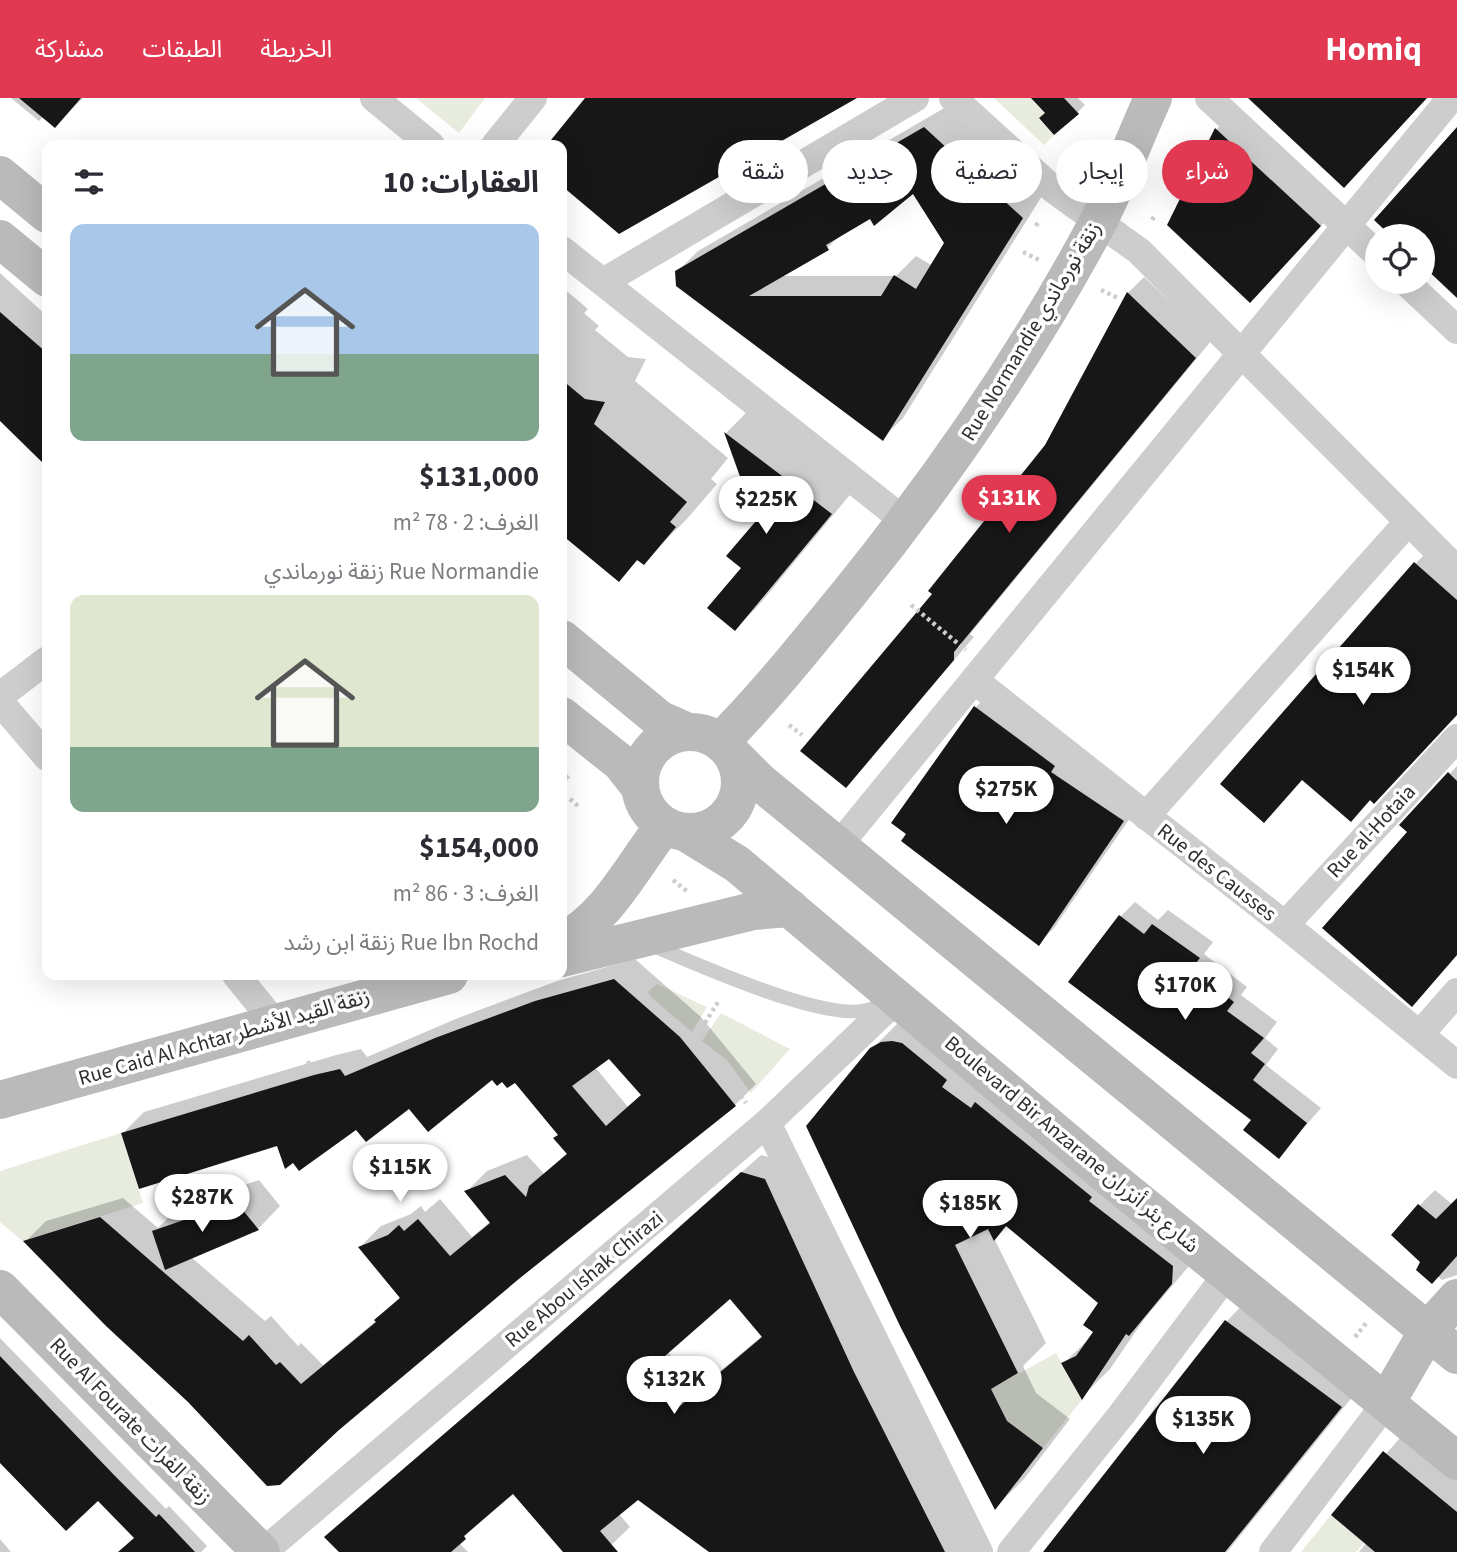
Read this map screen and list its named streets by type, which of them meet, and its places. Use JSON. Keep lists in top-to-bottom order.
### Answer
{
  "streets": {
    "main road": [
      "Rue Normandie زنقة نورماندي",
      "Rue Caid Al Achtar زنقة القيد الأشطر",
      "Boulevard Bir Anzarane شارع بئر أنزران",
      "Rue Al Fourate زنقة الفرات"
    ],
    "street": ["Rue al-Hotaia", "Rue des Causses", "Rue Abou Ishak Chirazi"]
  },
  "crossings": [
    ["Rue Normandie زنقة نورماندي", "Boulevard Bir Anzarane شارع بئر أنزران"],
    ["Rue al-Hotaia", "Rue des Causses"],
    ["Boulevard Bir Anzarane شارع بئر أنزران", "Rue Abou Ishak Chirazi"],
    ["Rue Abou Ishak Chirazi", "Rue Al Fourate زنقة الفرات"]
  ],
  "page": {
    "header": "Homiq",
    "nav": ["الخريطة", "الطبقات", "مشاركة"],
    "chip": [
      "شراء",
      "إيجار",
      "تصفية",
      "جديد",
      "شقة"
    ],
    "heading": "العقارات: 10",
    "list": [
      {
        "name": "$131,000",
        "note": "الغرف: 2 · 78 m² · Rue Normandie زنقة نورماندي"
      },
      {
        "name": "$154,000",
        "note": "الغرف: 3 · 86 m² · Rue Ibn Rochd زنقة ابن رشد"
      }
    ],
    "price": [
      "$131K",
      "$225K",
      "$154K",
      "$275K",
      "$170K",
      "$115K",
      "$287K",
      "$185K",
      "$132K",
      "$135K"
    ]
  }
}
